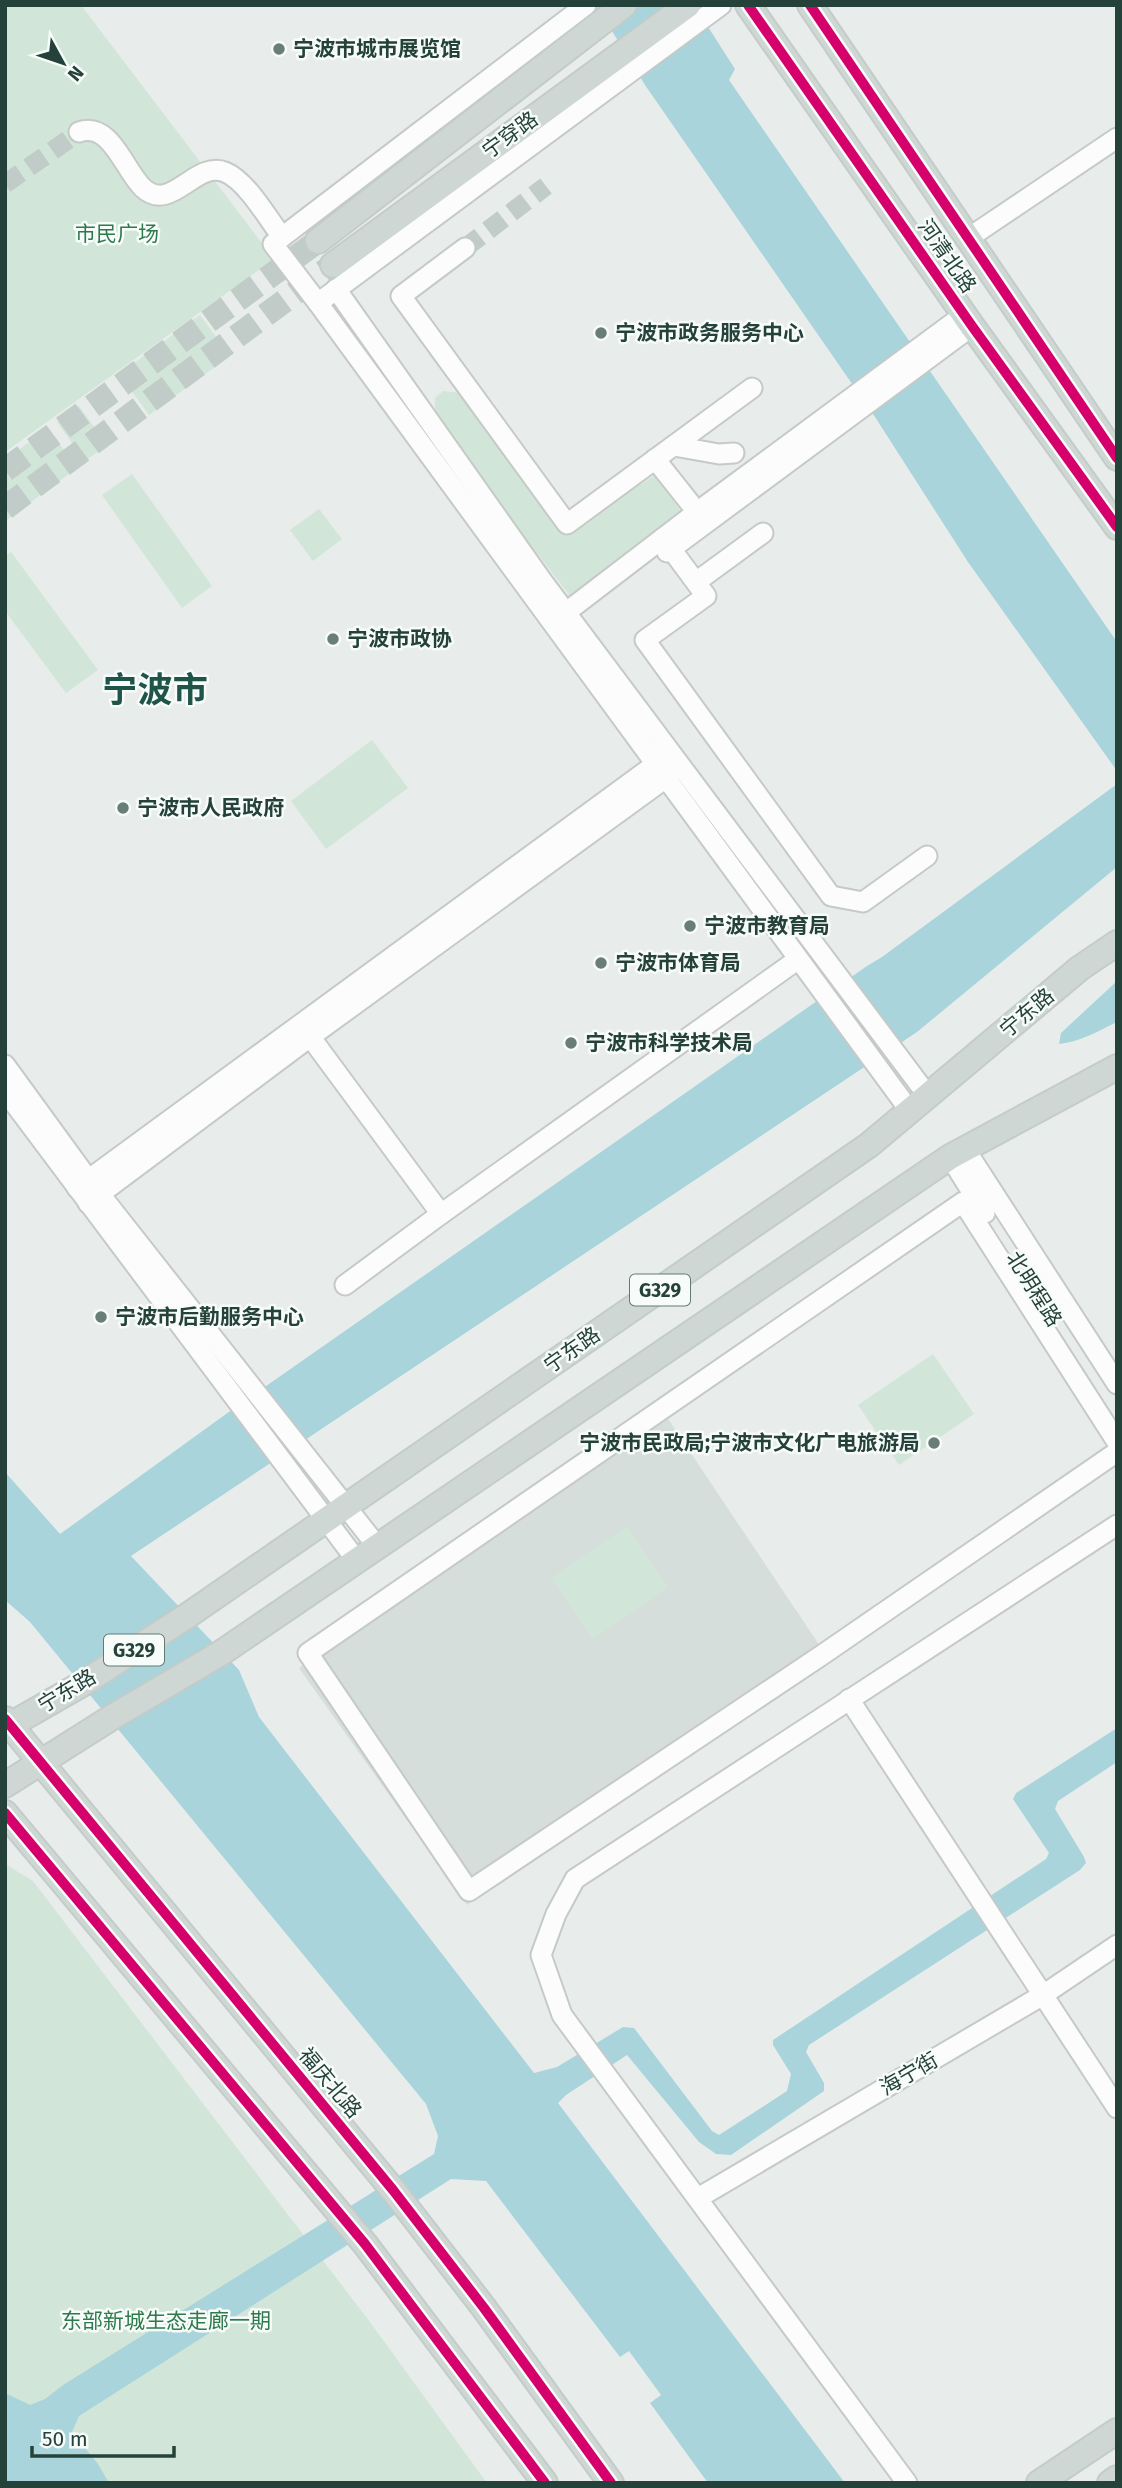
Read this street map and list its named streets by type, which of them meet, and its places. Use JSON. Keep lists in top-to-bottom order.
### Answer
{
  "streets": {
    "main road": [
      "宁穿路",
      "河清北路",
      "宁东路",
      "G329",
      "福庆北路"
    ],
    "street": ["北明程路", "海宁街"]
  },
  "crossings": [
    ["宁东路", "福庆北路"],
    ["北明程路", "G329"],
    ["G329", "福庆北路"]
  ],
  "districts": ["宁波市"],
  "parks": ["市民广场", "东部新城生态走廊一期"],
  "places": [
    "宁波市城市展览馆",
    "宁波市政务服务中心",
    "宁波市政协",
    "宁波市人民政府",
    "宁波市教育局",
    "宁波市体育局",
    "宁波市科学技术局",
    "宁波市后勤服务中心",
    "宁波市民政局;宁波市文化广电旅游局"
  ],
  "scale_bar": "50 m",
  "north": "bottom right"
}
